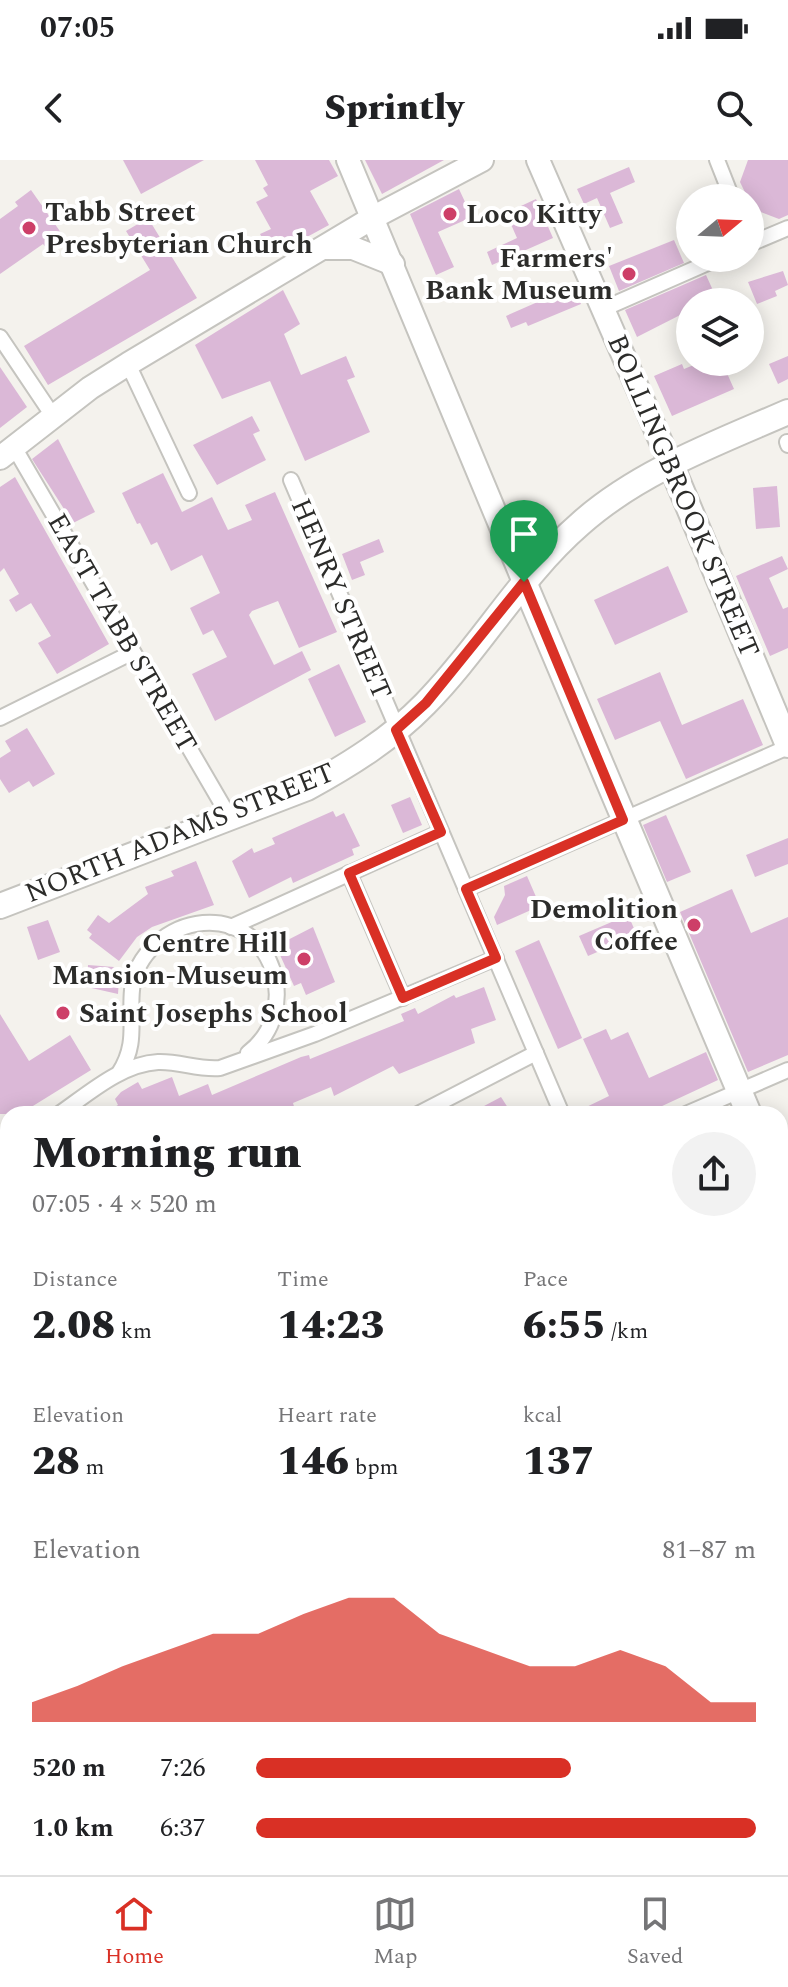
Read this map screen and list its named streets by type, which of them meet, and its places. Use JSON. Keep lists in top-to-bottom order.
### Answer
{
  "streets": {
    "main road": ["BOLLINGBROOK STREET", "NORTH ADAMS STREET"],
    "street": ["HENRY STREET", "EAST TABB STREET"]
  },
  "crossings": [
    ["BOLLINGBROOK STREET", "NORTH ADAMS STREET"],
    ["HENRY STREET", "NORTH ADAMS STREET"],
    ["EAST TABB STREET", "NORTH ADAMS STREET"]
  ],
  "places": [
    "Loco Kitty",
    "Tabb Street Presbyterian Church",
    "Farmers' Bank Museum",
    "Demolition Coffee",
    "Centre Hill Mansion-Museum",
    "Saint Josephs School"
  ],
  "north": "right",
  "page": {
    "status": "07:05",
    "header": "Sprintly",
    "heading": ["Morning run", "07:05 · 4 × 520 m"],
    "stats": [
      ["Distance", "2.08 km"],
      ["Time", "14:23"],
      ["Pace", "6:55 /km"],
      ["Elevation", "28 m"],
      ["Heart rate", "146 bpm"],
      ["kcal", "137"]
    ],
    "chart": ["Elevation", "81–87 m"],
    "list": [
      {
        "name": "520 m",
        "note": "7:26"
      },
      {
        "name": "1.0 km",
        "note": "6:37"
      }
    ],
    "tabs": ["Home", "Map", "Saved"]
  }
}
